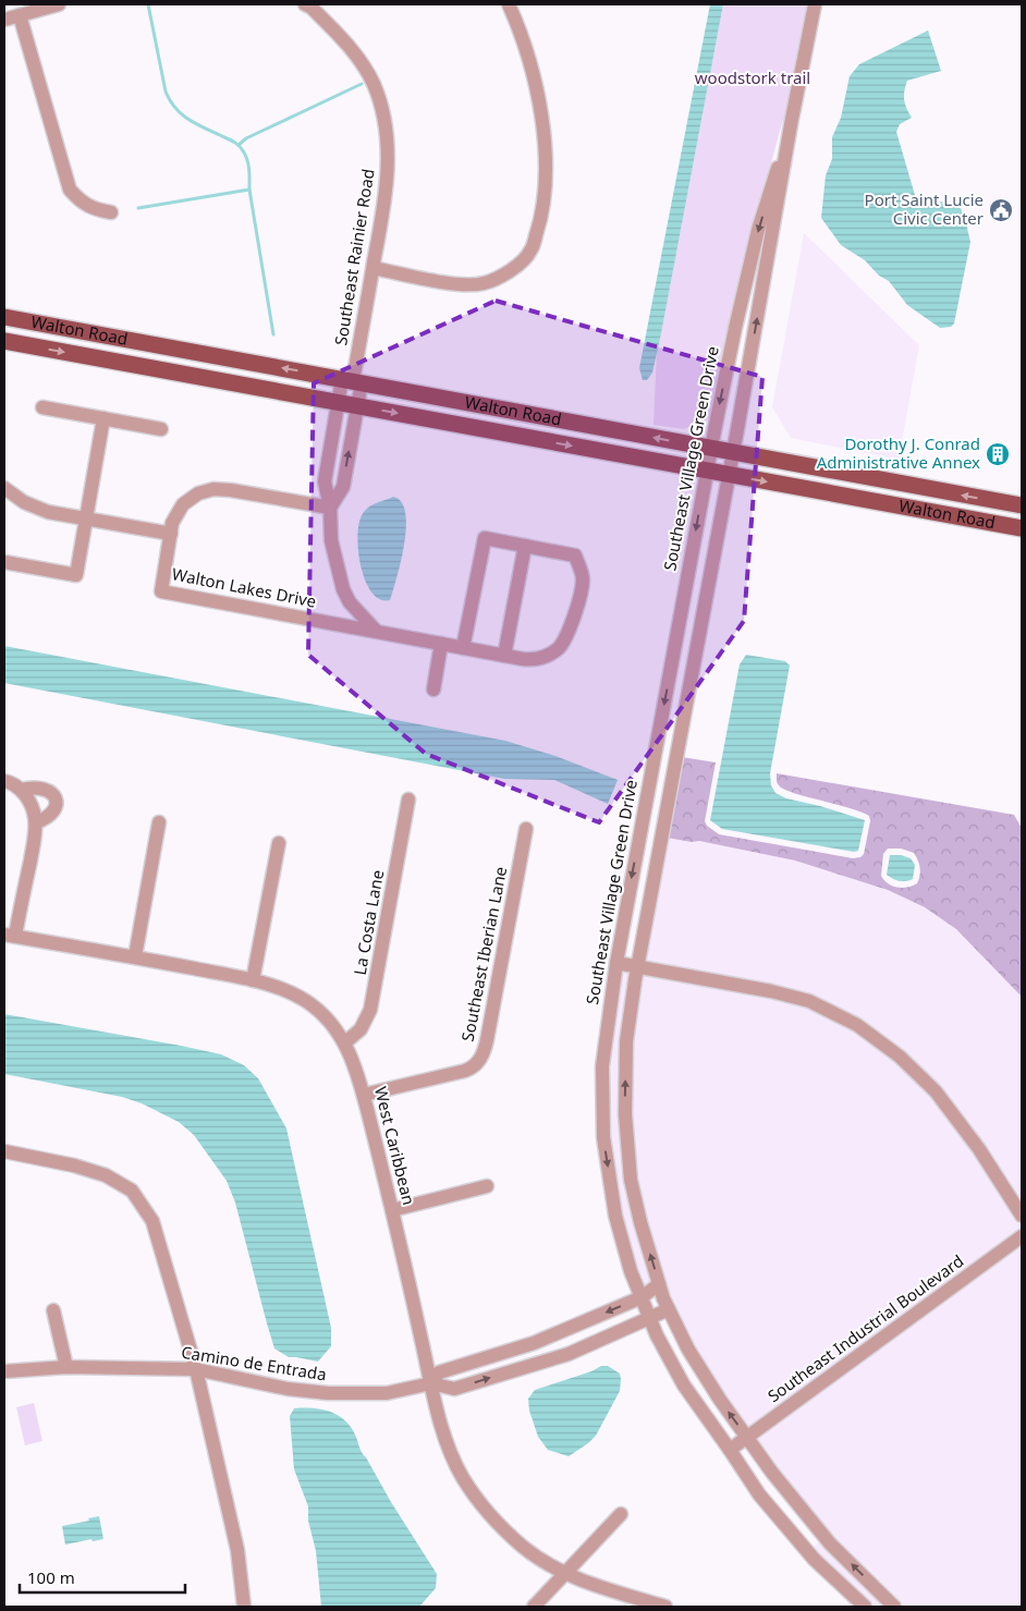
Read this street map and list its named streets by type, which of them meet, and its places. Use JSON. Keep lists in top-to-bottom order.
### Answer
{
  "streets": {
    "main road": ["Walton Road"],
    "street": [
      "Southeast Rainier Road",
      "Southeast Village Green Drive",
      "Walton Lakes Drive",
      "La Costa Lane",
      "Southeast Iberian Lane",
      "West Caribbean",
      "Southeast Industrial Boulevard",
      "Camino de Entrada"
    ]
  },
  "crossings": [
    ["Southeast Rainier Road", "Walton Road"],
    ["Walton Road", "Southeast Village Green Drive"],
    ["Southeast Village Green Drive", "Southeast Industrial Boulevard"],
    ["Southeast Village Green Drive", "Camino de Entrada"],
    ["La Costa Lane", "West Caribbean"],
    ["Southeast Iberian Lane", "West Caribbean"],
    ["West Caribbean", "Camino de Entrada"]
  ],
  "parks": ["woodstork trail"],
  "places": {
    "public building": ["Port Saint Lucie Civic Center"],
    "building": ["Dorothy J. Conrad Administrative Annex"]
  },
  "scale_bar": "100 m"
}
